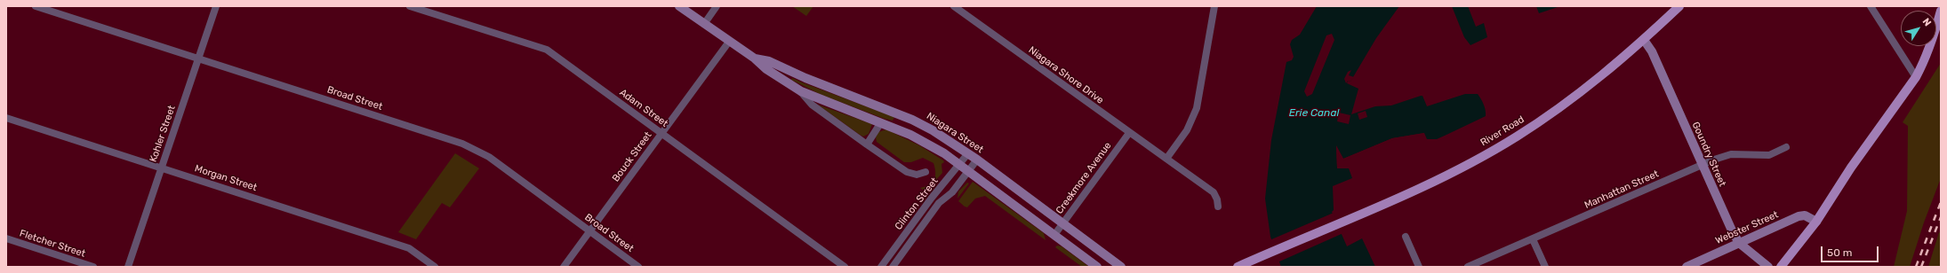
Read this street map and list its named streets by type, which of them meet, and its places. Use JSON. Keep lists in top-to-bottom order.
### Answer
{
  "streets": {
    "main road": [
      "River Road",
      "Niagara Street",
      "Goundry Street",
      "Webster Street"
    ],
    "street": [
      "Niagara Shore Drive",
      "Broad Street",
      "Adam Street",
      "Kohler Street",
      "Bouck Street",
      "Morgan Street",
      "Creekmore Avenue",
      "Manhattan Street",
      "Clinton Street",
      "Fletcher Street"
    ]
  },
  "crossings": [
    ["Niagara Shore Drive", "Creekmore Avenue"],
    ["Broad Street", "Kohler Street"],
    ["Broad Street", "Bouck Street"],
    ["Adam Street", "Bouck Street"],
    ["River Road", "Goundry Street"],
    ["Niagara Street", "Bouck Street"],
    ["Niagara Street", "Creekmore Avenue"],
    ["Niagara Street", "Clinton Street"],
    ["Kohler Street", "Morgan Street"],
    ["Goundry Street", "Manhattan Street"],
    ["Goundry Street", "Webster Street"]
  ],
  "water": ["Erie Canal"],
  "scale_bar": "50 m",
  "north": "top right"
}
